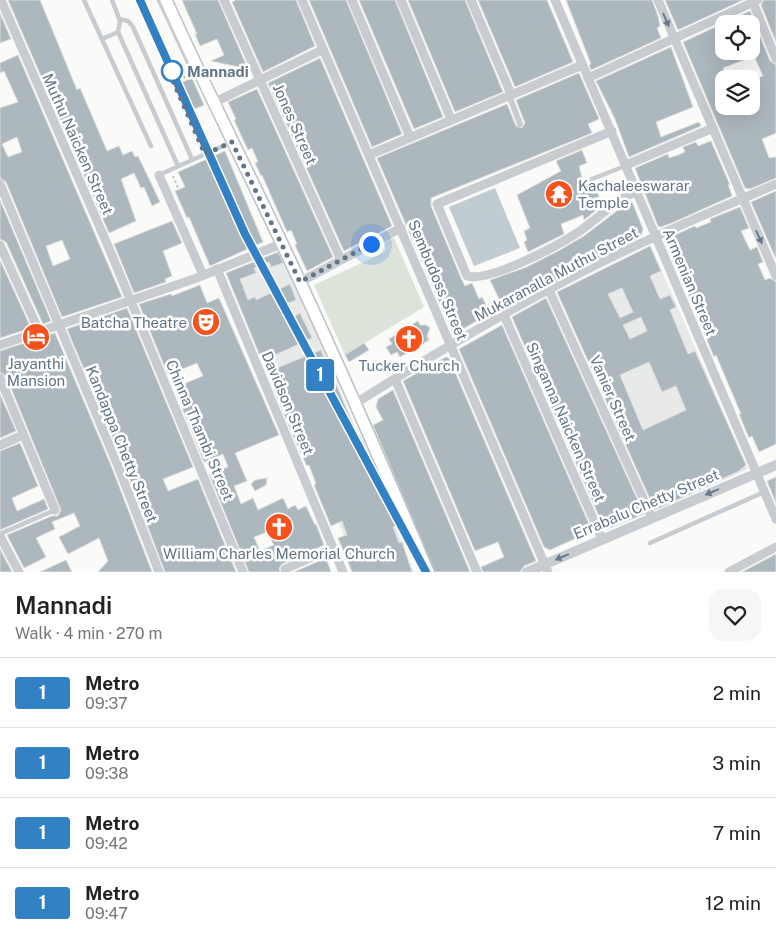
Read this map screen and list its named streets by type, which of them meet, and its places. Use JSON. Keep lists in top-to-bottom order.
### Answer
{
  "streets": {
    "street": [
      "Jones Street",
      "Muthu Naicken Street",
      "Mukaranalla Muthu Street",
      "Sembudoss Street",
      "Armenian Street",
      "Vanier Street",
      "Davidson Street",
      "Singanna Naicken Street",
      "Chinna Thambi Street",
      "Kandappa Chetty Street",
      "Errabalu Chetty Street"
    ]
  },
  "crossings": [
    ["Muthu Naicken Street", "Chinna Thambi Street"],
    ["Mukaranalla Muthu Street", "Sembudoss Street"],
    ["Mukaranalla Muthu Street", "Armenian Street"],
    ["Mukaranalla Muthu Street", "Vanier Street"],
    ["Mukaranalla Muthu Street", "Singanna Naicken Street"],
    ["Sembudoss Street", "Errabalu Chetty Street"],
    ["Armenian Street", "Errabalu Chetty Street"],
    ["Vanier Street", "Errabalu Chetty Street"],
    ["Singanna Naicken Street", "Errabalu Chetty Street"]
  ],
  "places": {
    "other": ["Mannadi"],
    "temple": ["Kachaleeswarar Temple"],
    "theatre": ["Batcha Theatre"],
    "hotel": ["Jayanthi Mansion"],
    "church": ["Tucker Church", "William Charles Memorial Church"]
  },
  "lines": ["metro line 1"],
  "page": {
    "on_map": "1",
    "heading": ["Mannadi", "Walk · 4 min · 270 m"],
    "list": [
      {
        "mark": "1",
        "name": "Metro",
        "note": "09:37",
        "value": "2 min"
      },
      {
        "mark": "1",
        "name": "Metro",
        "note": "09:38",
        "value": "3 min"
      },
      {
        "mark": "1",
        "name": "Metro",
        "note": "09:42",
        "value": "7 min"
      },
      {
        "mark": "1",
        "name": "Metro",
        "note": "09:47",
        "value": "12 min"
      }
    ]
  }
}
